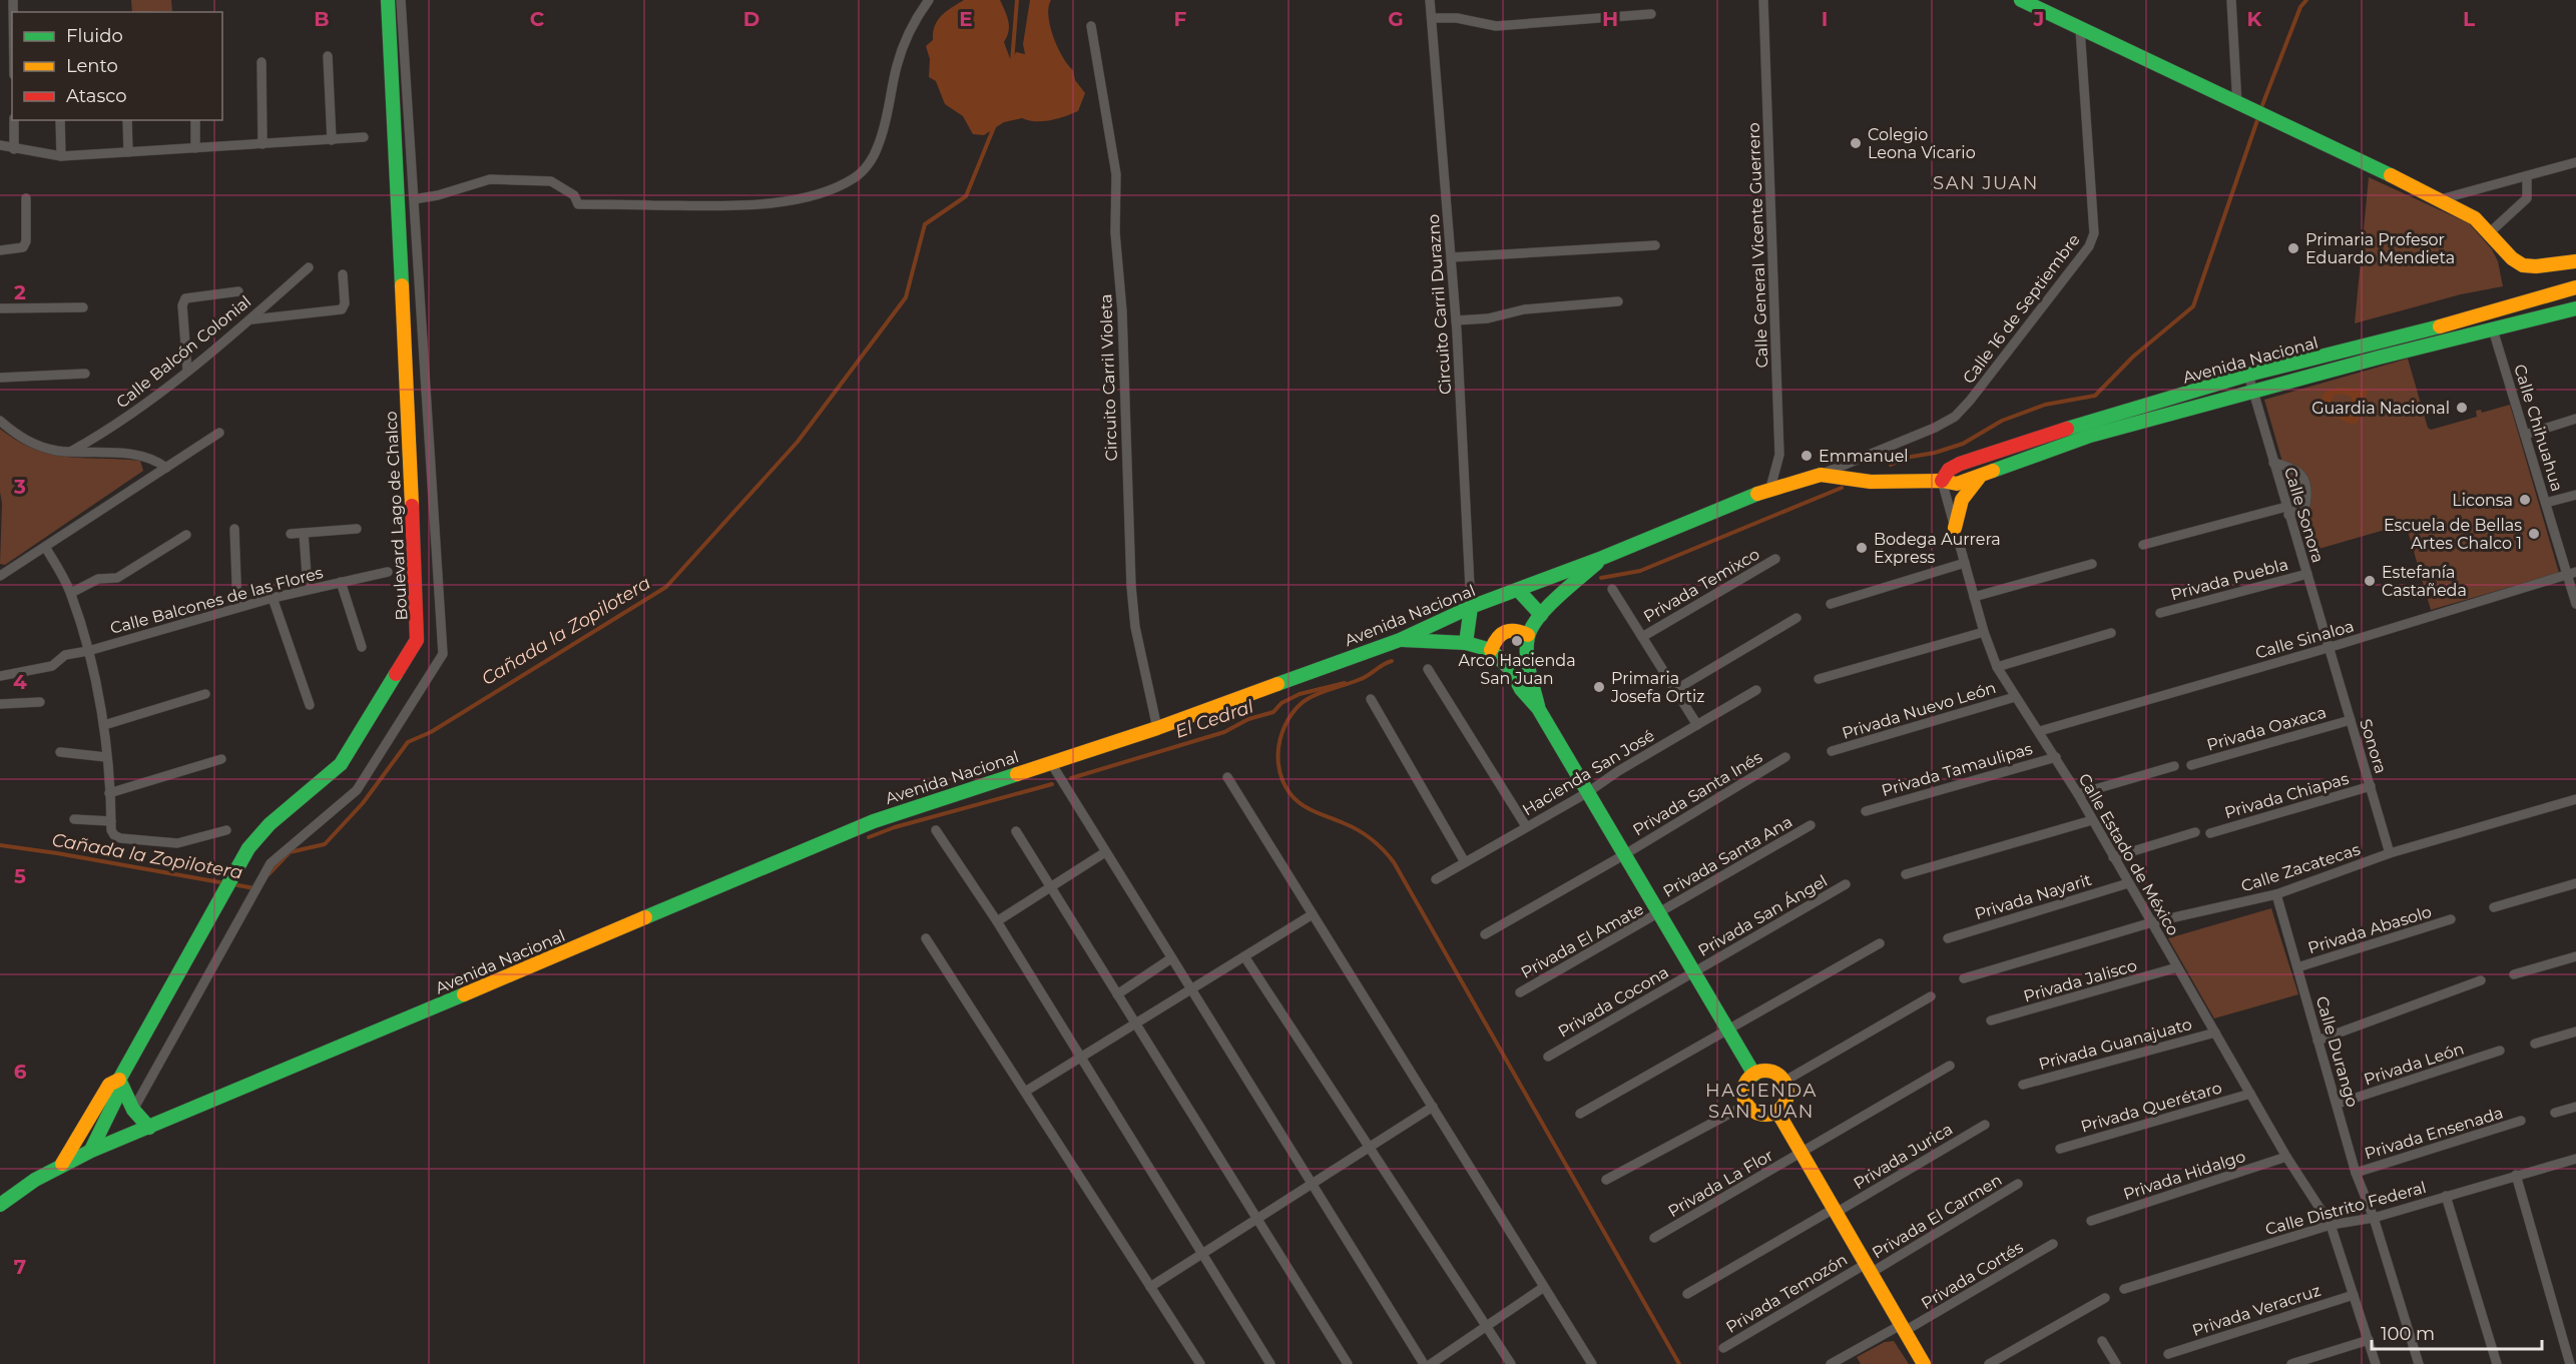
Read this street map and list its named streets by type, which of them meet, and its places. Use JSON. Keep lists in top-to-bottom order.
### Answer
{
  "streets": {
    "main road": ["Avenida Nacional", "Boulevard Lago de Chalco"],
    "street": [
      "Calle General Vicente Guerrero",
      "Circuito Carril Durazno",
      "Calle 16 de Septiembre",
      "Calle Balcón Colonial",
      "Circuito Carril Violeta",
      "Calle Chihuahua",
      "Calle Sonora",
      "Privada Puebla",
      "Privada Temixco",
      "Calle Balcones de las Flores",
      "Calle Sinaloa",
      "Privada Nuevo León",
      "Privada Oaxaca",
      "Sonora",
      "Privada Tamaulipas",
      "Hacienda San José",
      "Privada Santa Inés",
      "Privada Chiapas",
      "Calle Estado de México",
      "Privada Santa Ana",
      "Calle Zacatecas",
      "Privada Nayarit",
      "Privada San Ángel",
      "Privada Abasolo",
      "Privada El Amate",
      "Privada Jalisco",
      "Privada Cocona",
      "Privada Guanajuato",
      "Calle Durango",
      "Privada León",
      "Privada Querétaro",
      "Privada Ensenada",
      "Privada Jurica",
      "Privada Hidalgo",
      "Privada La Flor",
      "Calle Distrito Federal",
      "Privada El Carmen",
      "Privada Cortés",
      "Privada Temozón",
      "Privada Veracruz"
    ]
  },
  "crossings": [
    ["Calle General Vicente Guerrero", "Avenida Nacional"],
    ["Circuito Carril Durazno", "Avenida Nacional"],
    ["Calle 16 de Septiembre", "Avenida Nacional"],
    ["Avenida Nacional", "Circuito Carril Violeta"],
    ["Avenida Nacional", "Calle Chihuahua"],
    ["Avenida Nacional", "Calle Sonora"],
    ["Avenida Nacional", "Boulevard Lago de Chalco"],
    ["Avenida Nacional", "Calle Estado de México"],
    ["Calle Chihuahua", "Calle Sinaloa"],
    ["Calle Sonora", "Privada Puebla"],
    ["Calle Sonora", "Calle Sinaloa"],
    ["Calle Sonora", "Sonora"],
    ["Calle Sinaloa", "Sonora"],
    ["Calle Sinaloa", "Calle Estado de México"],
    ["Privada Nuevo León", "Calle Estado de México"],
    ["Privada Oaxaca", "Sonora"],
    ["Sonora", "Privada Chiapas"],
    ["Sonora", "Calle Zacatecas"],
    ["Privada Tamaulipas", "Calle Estado de México"],
    ["Calle Estado de México", "Calle Zacatecas"],
    ["Calle Estado de México", "Privada Nayarit"],
    ["Calle Estado de México", "Privada Jalisco"],
    ["Calle Estado de México", "Privada Guanajuato"],
    ["Calle Estado de México", "Privada Querétaro"],
    ["Calle Estado de México", "Privada Hidalgo"],
    ["Calle Estado de México", "Calle Distrito Federal"],
    ["Calle Estado de México", "Privada Veracruz"],
    ["Privada Santa Ana", "Privada El Amate"],
    ["Calle Zacatecas", "Calle Durango"],
    ["Privada San Ángel", "Privada Cocona"],
    ["Privada Abasolo", "Calle Durango"],
    ["Calle Durango", "Privada León"],
    ["Calle Durango", "Privada Ensenada"],
    ["Calle Durango", "Calle Distrito Federal"],
    ["Privada El Carmen", "Privada Temozón"]
  ],
  "districts": ["SAN JUAN", "HACIENDA SAN JUAN"],
  "water": ["Cañada la Zopilotera", "El Cedral"],
  "places": [
    "Colegio Leona Vicario",
    "Primaria Profesor Eduardo Mendieta",
    "Guardia Nacional",
    "Emmanuel",
    "Liconsa",
    "Escuela de Bellas Artes Chalco 1",
    "Bodega Aurrera Express",
    "Estefanía Castañeda",
    "Arco Hacienda San Juan",
    "Primaria Josefa Ortiz"
  ],
  "legend": ["Fluido", "Lento", "Atasco"],
  "scale_bar": "100 m",
  "grid": {
    "columns": [
      "B",
      "C",
      "D",
      "E",
      "F",
      "G",
      "H",
      "I",
      "J",
      "K",
      "L"
    ],
    "rows": [
      "2",
      "3",
      "4",
      "5",
      "6",
      "7"
    ]
  }
}
